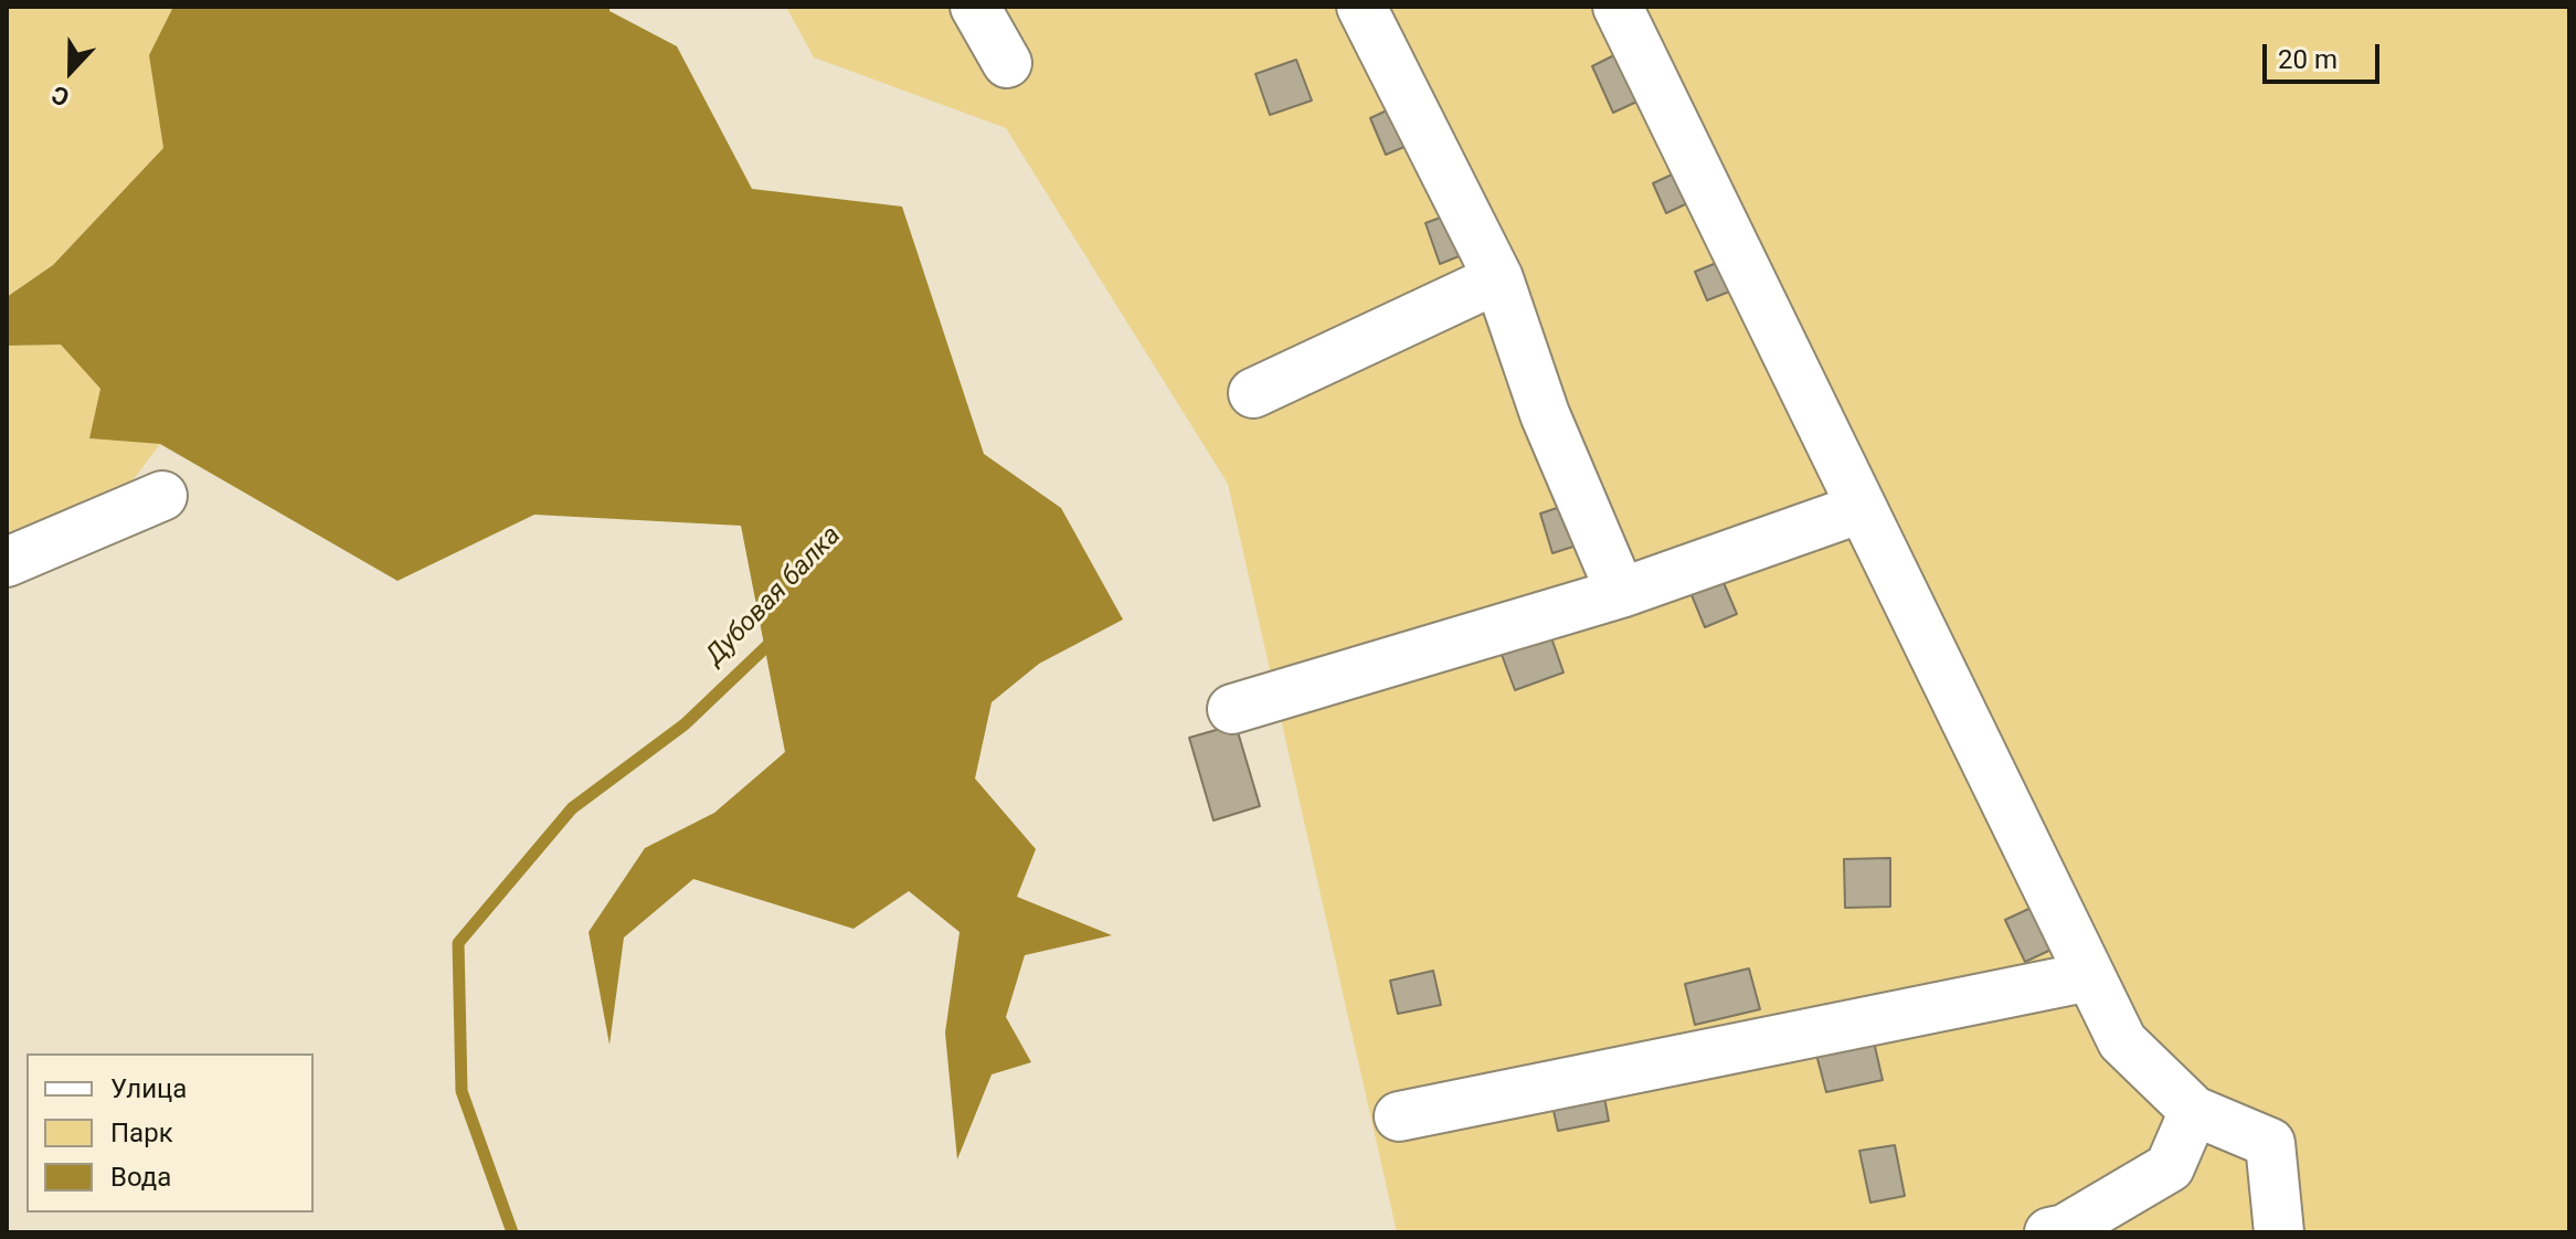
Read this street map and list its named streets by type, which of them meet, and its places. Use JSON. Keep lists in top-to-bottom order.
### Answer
{
  "water": ["Дубовая балка"],
  "legend": ["Улица", "Парк", "Вода"],
  "scale_bar": "20 m",
  "north": "bottom"
}
